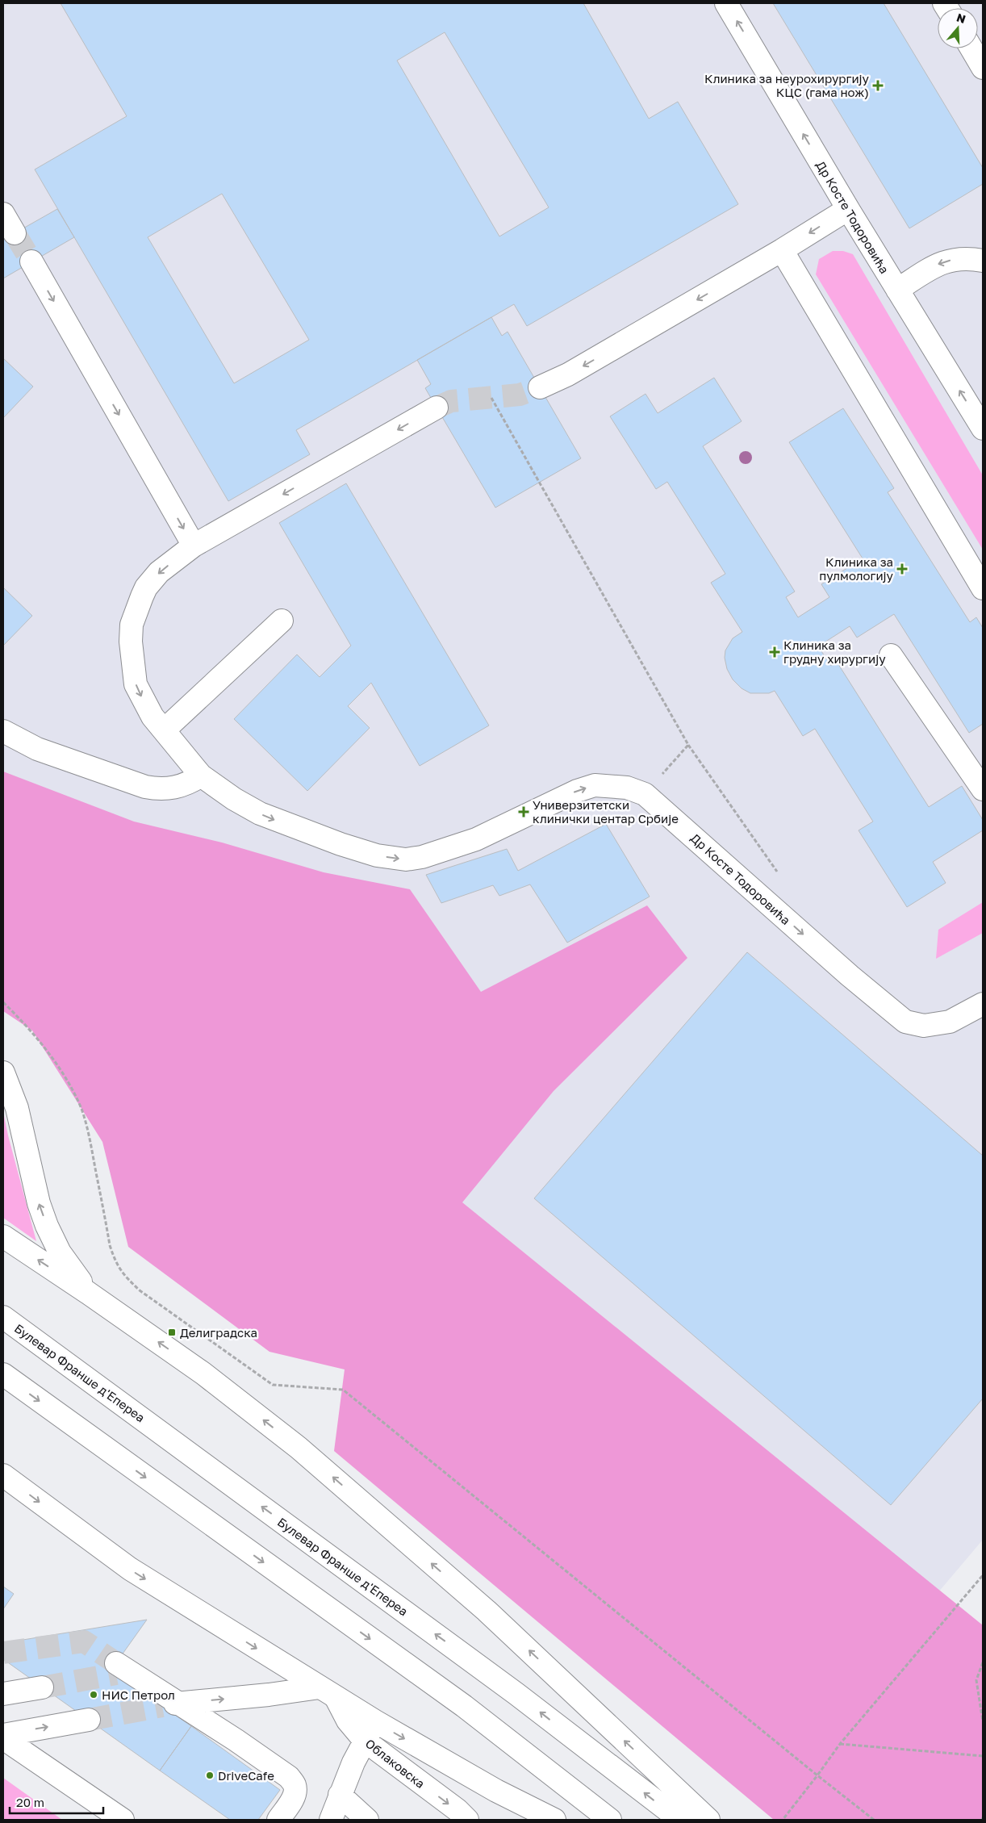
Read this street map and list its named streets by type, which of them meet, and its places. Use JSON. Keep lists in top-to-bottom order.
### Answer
{
  "streets": {
    "main road": ["Др Косте Тодоровића", "Булевар Франше д'Епереа", "Облаковска"]
  },
  "places": {
    "health": [
      "Клиника за неурохирургију КЦС (гама нож)",
      "Клиника за пулмологију",
      "Клиника за грудну хирургију",
      "Универзитетски клинички центар Србије"
    ],
    "transit": ["Делиградска"],
    "other": ["НИС Петрол", "DriveCafe"]
  },
  "scale_bar": "20 m",
  "north": "top"
}
